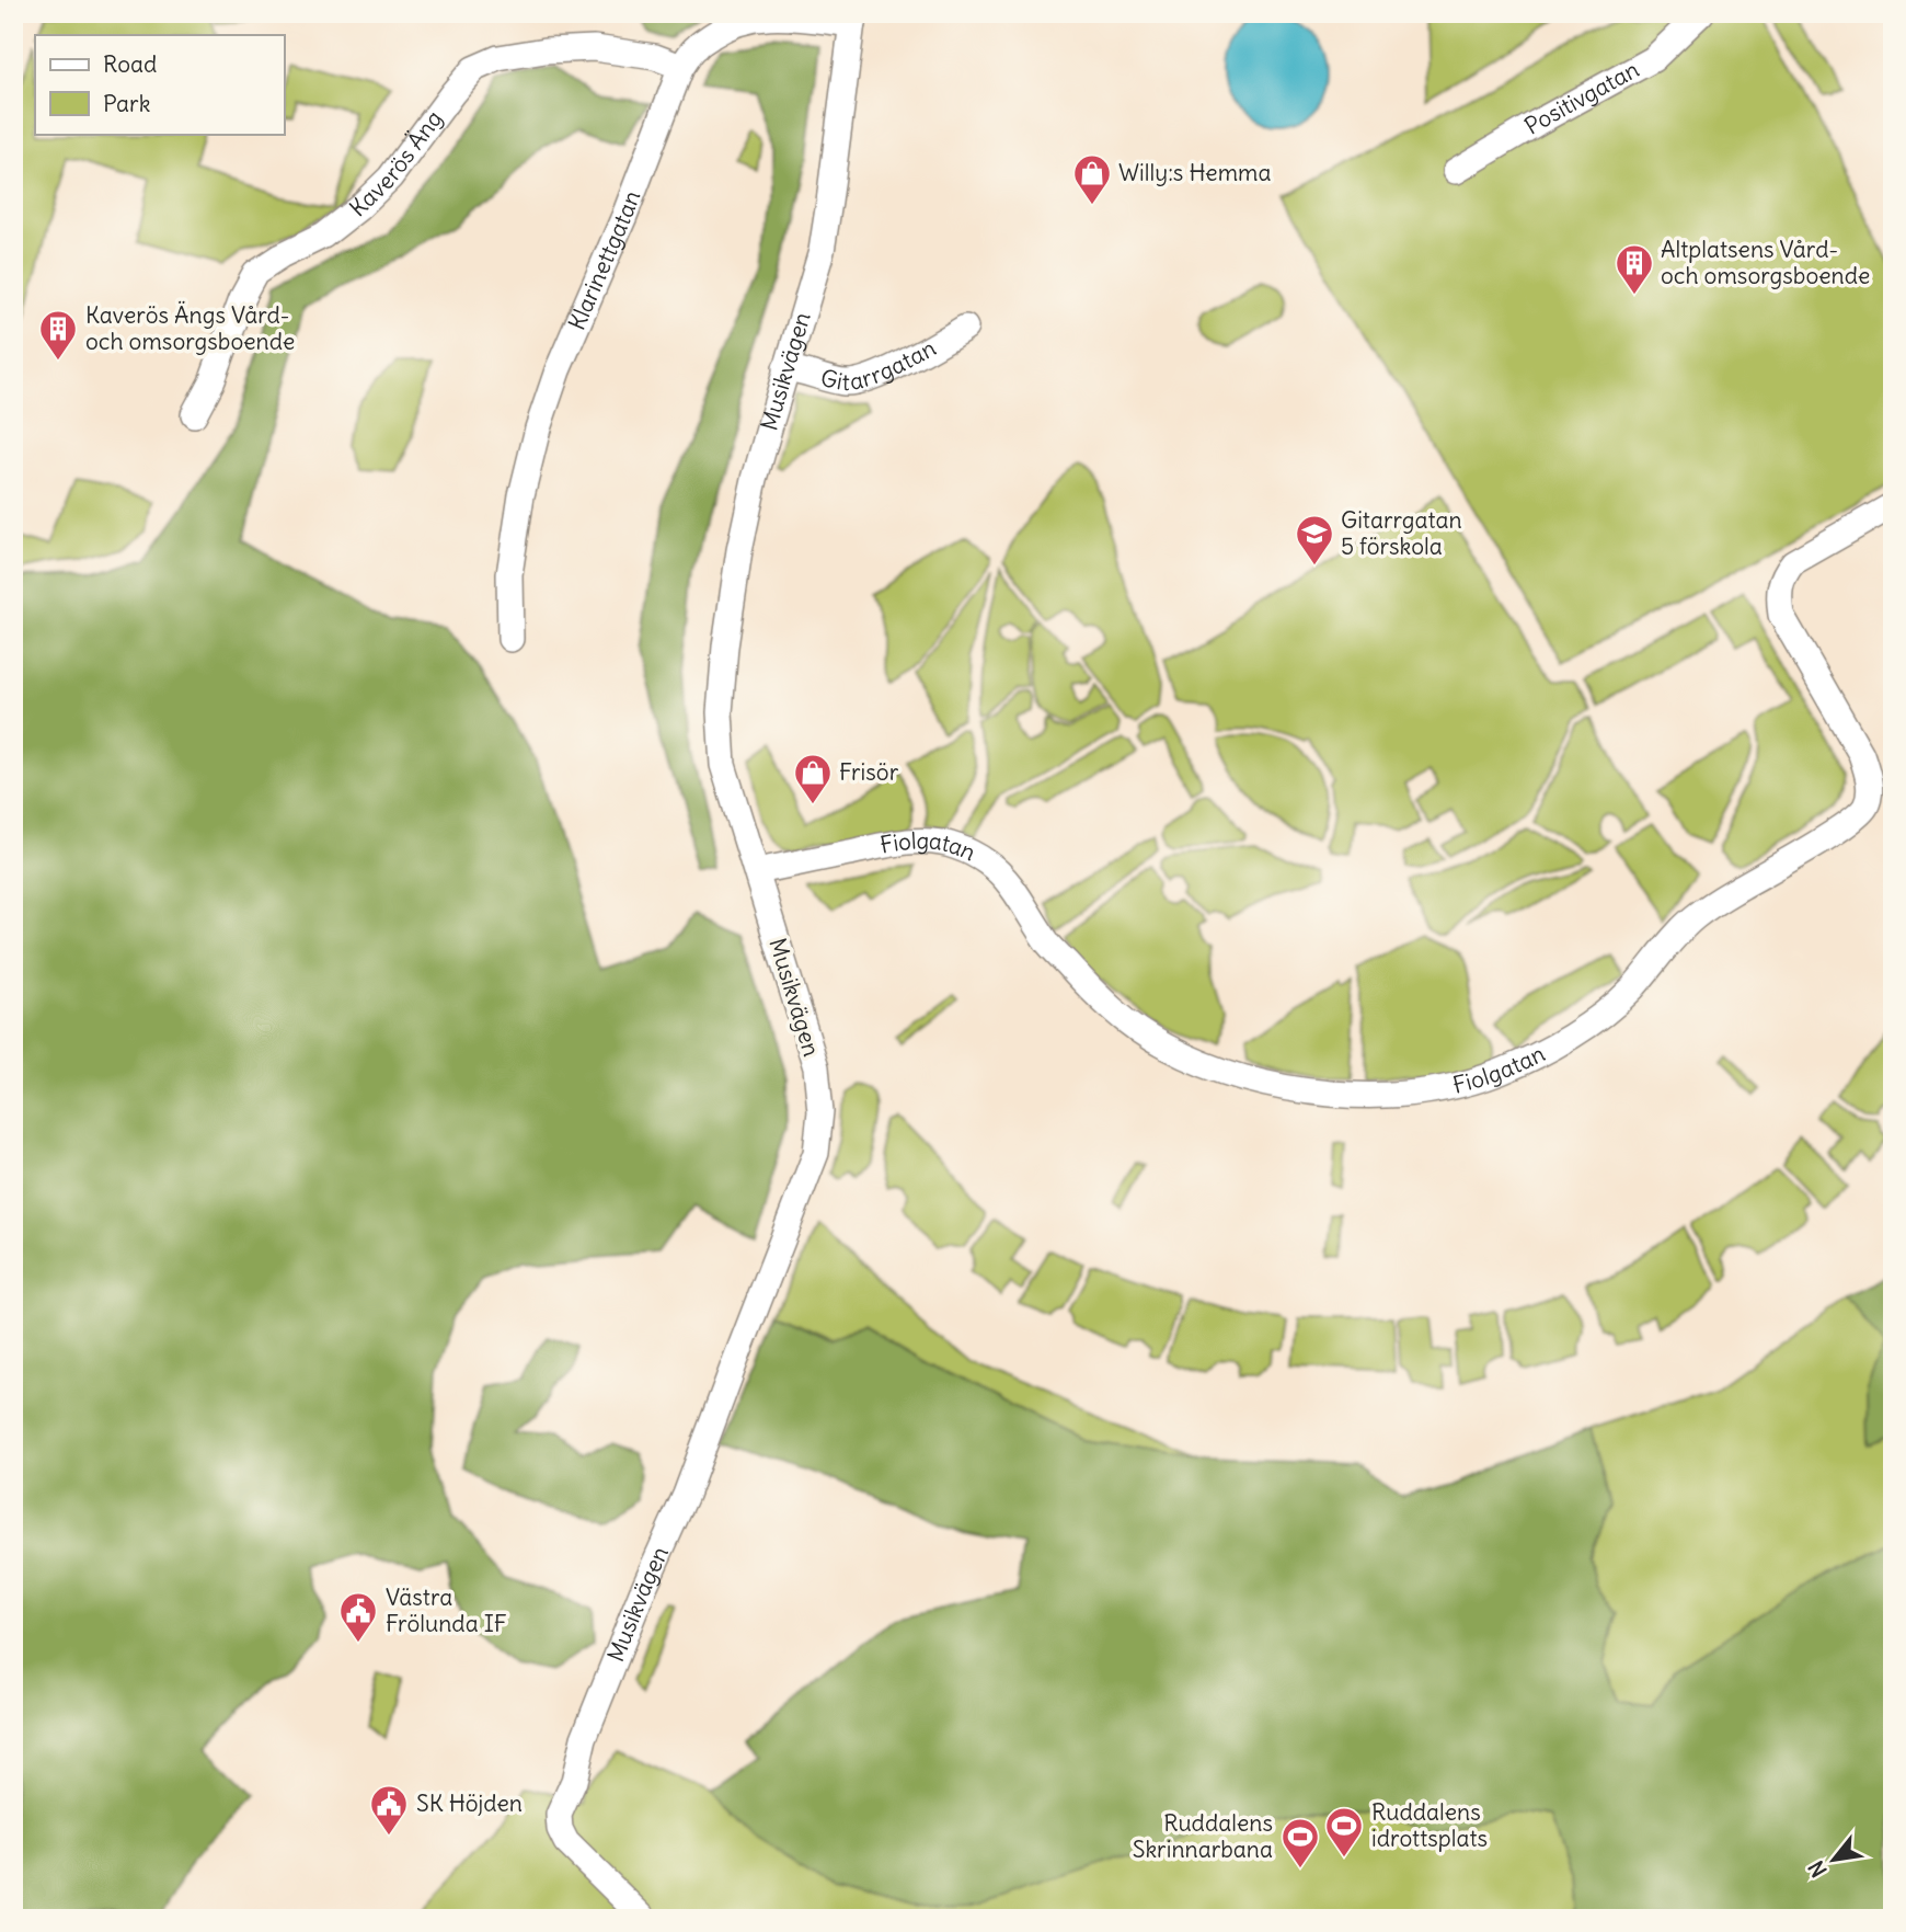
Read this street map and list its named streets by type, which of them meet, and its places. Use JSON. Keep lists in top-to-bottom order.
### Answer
{
  "streets": {
    "street": [
      "Positivgatan",
      "Kaverös Äng",
      "Klarinettgatan",
      "Gitarrgatan",
      "Musikvägen",
      "Fiolgatan"
    ]
  },
  "crossings": [
    ["Kaverös Äng", "Klarinettgatan"],
    ["Klarinettgatan", "Musikvägen"],
    ["Gitarrgatan", "Musikvägen"],
    ["Musikvägen", "Fiolgatan"]
  ],
  "places": {
    "shop": ["Willy:s Hemma", "Frisör"],
    "building": ["Altplatsens Vård- och omsorgsboende", "Kaverös Ängs Vård- och omsorgsboende"],
    "school or university": ["Gitarrgatan 5 förskola"],
    "public building": ["Västra Frölunda IF", "SK Höjden"],
    "sports": ["Ruddalens idrottsplats", "Ruddalens Skrinnarbana"]
  },
  "legend": ["Road", "Park"],
  "north": "bottom left"
}
